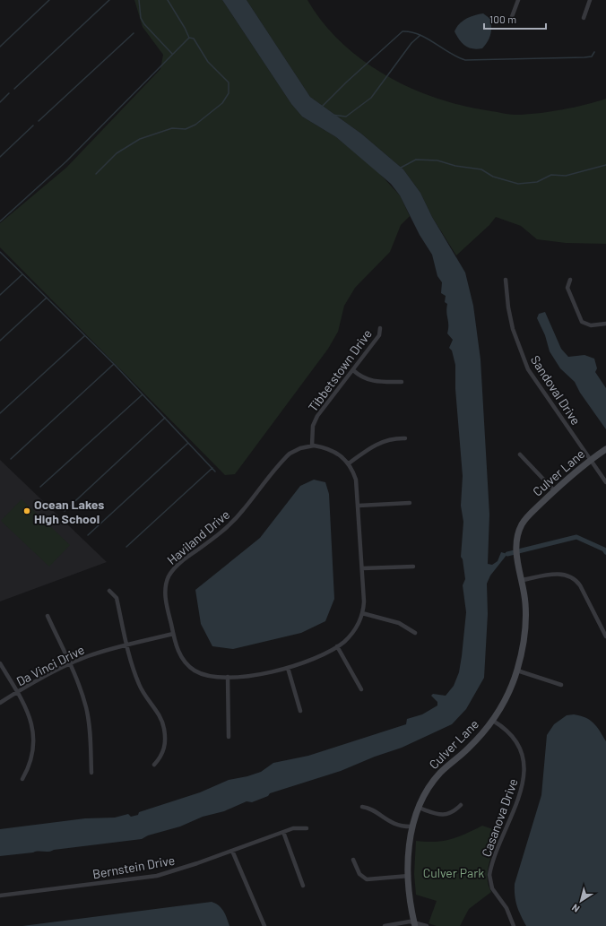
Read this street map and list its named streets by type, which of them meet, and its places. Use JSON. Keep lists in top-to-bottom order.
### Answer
{
  "streets": {
    "street": [
      "Tibbetstown Drive",
      "Sandoval Drive",
      "Culver Lane",
      "Haviland Drive",
      "Da Vinci Drive",
      "Casanova Drive",
      "Bernstein Drive"
    ]
  },
  "crossings": [
    ["Tibbetstown Drive", "Haviland Drive"],
    ["Sandoval Drive", "Culver Lane"],
    ["Culver Lane", "Casanova Drive"],
    ["Haviland Drive", "Da Vinci Drive"]
  ],
  "parks": ["Culver Park"],
  "places": ["Ocean Lakes High School"],
  "scale_bar": "100 m",
  "north": "bottom left"
}
